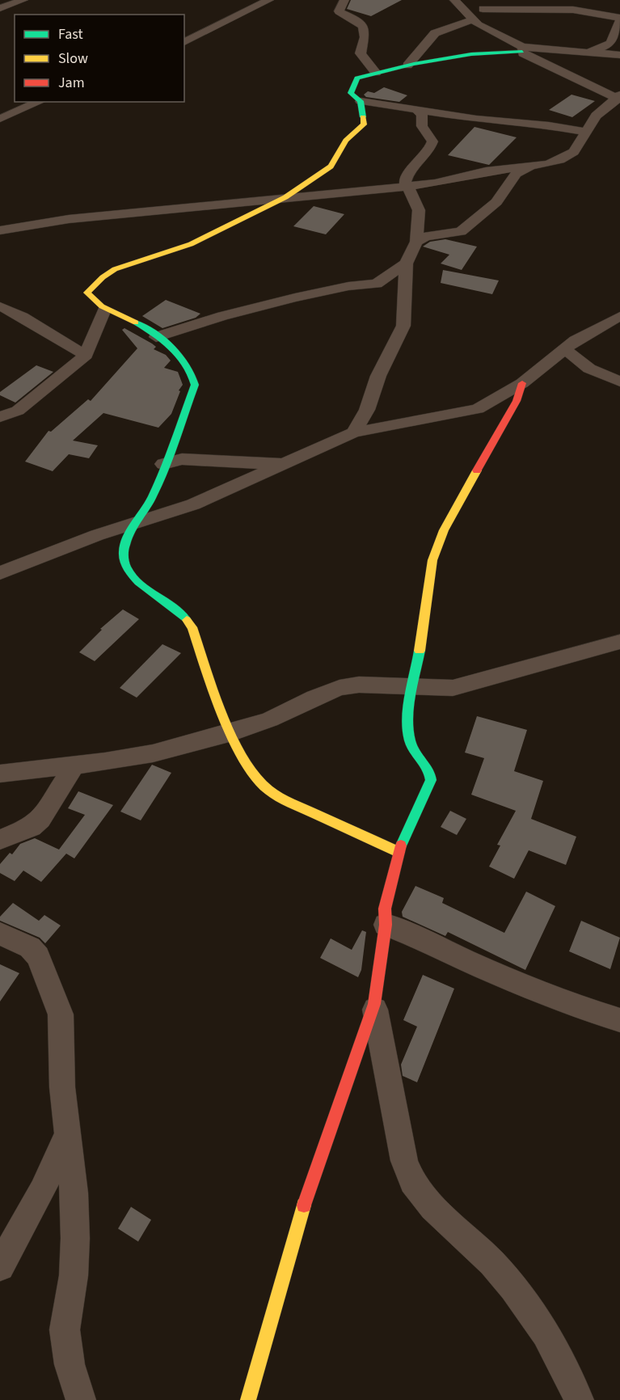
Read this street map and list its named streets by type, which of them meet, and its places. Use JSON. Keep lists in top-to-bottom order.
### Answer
{
  "legend": ["Fast", "Slow", "Jam"]
}
